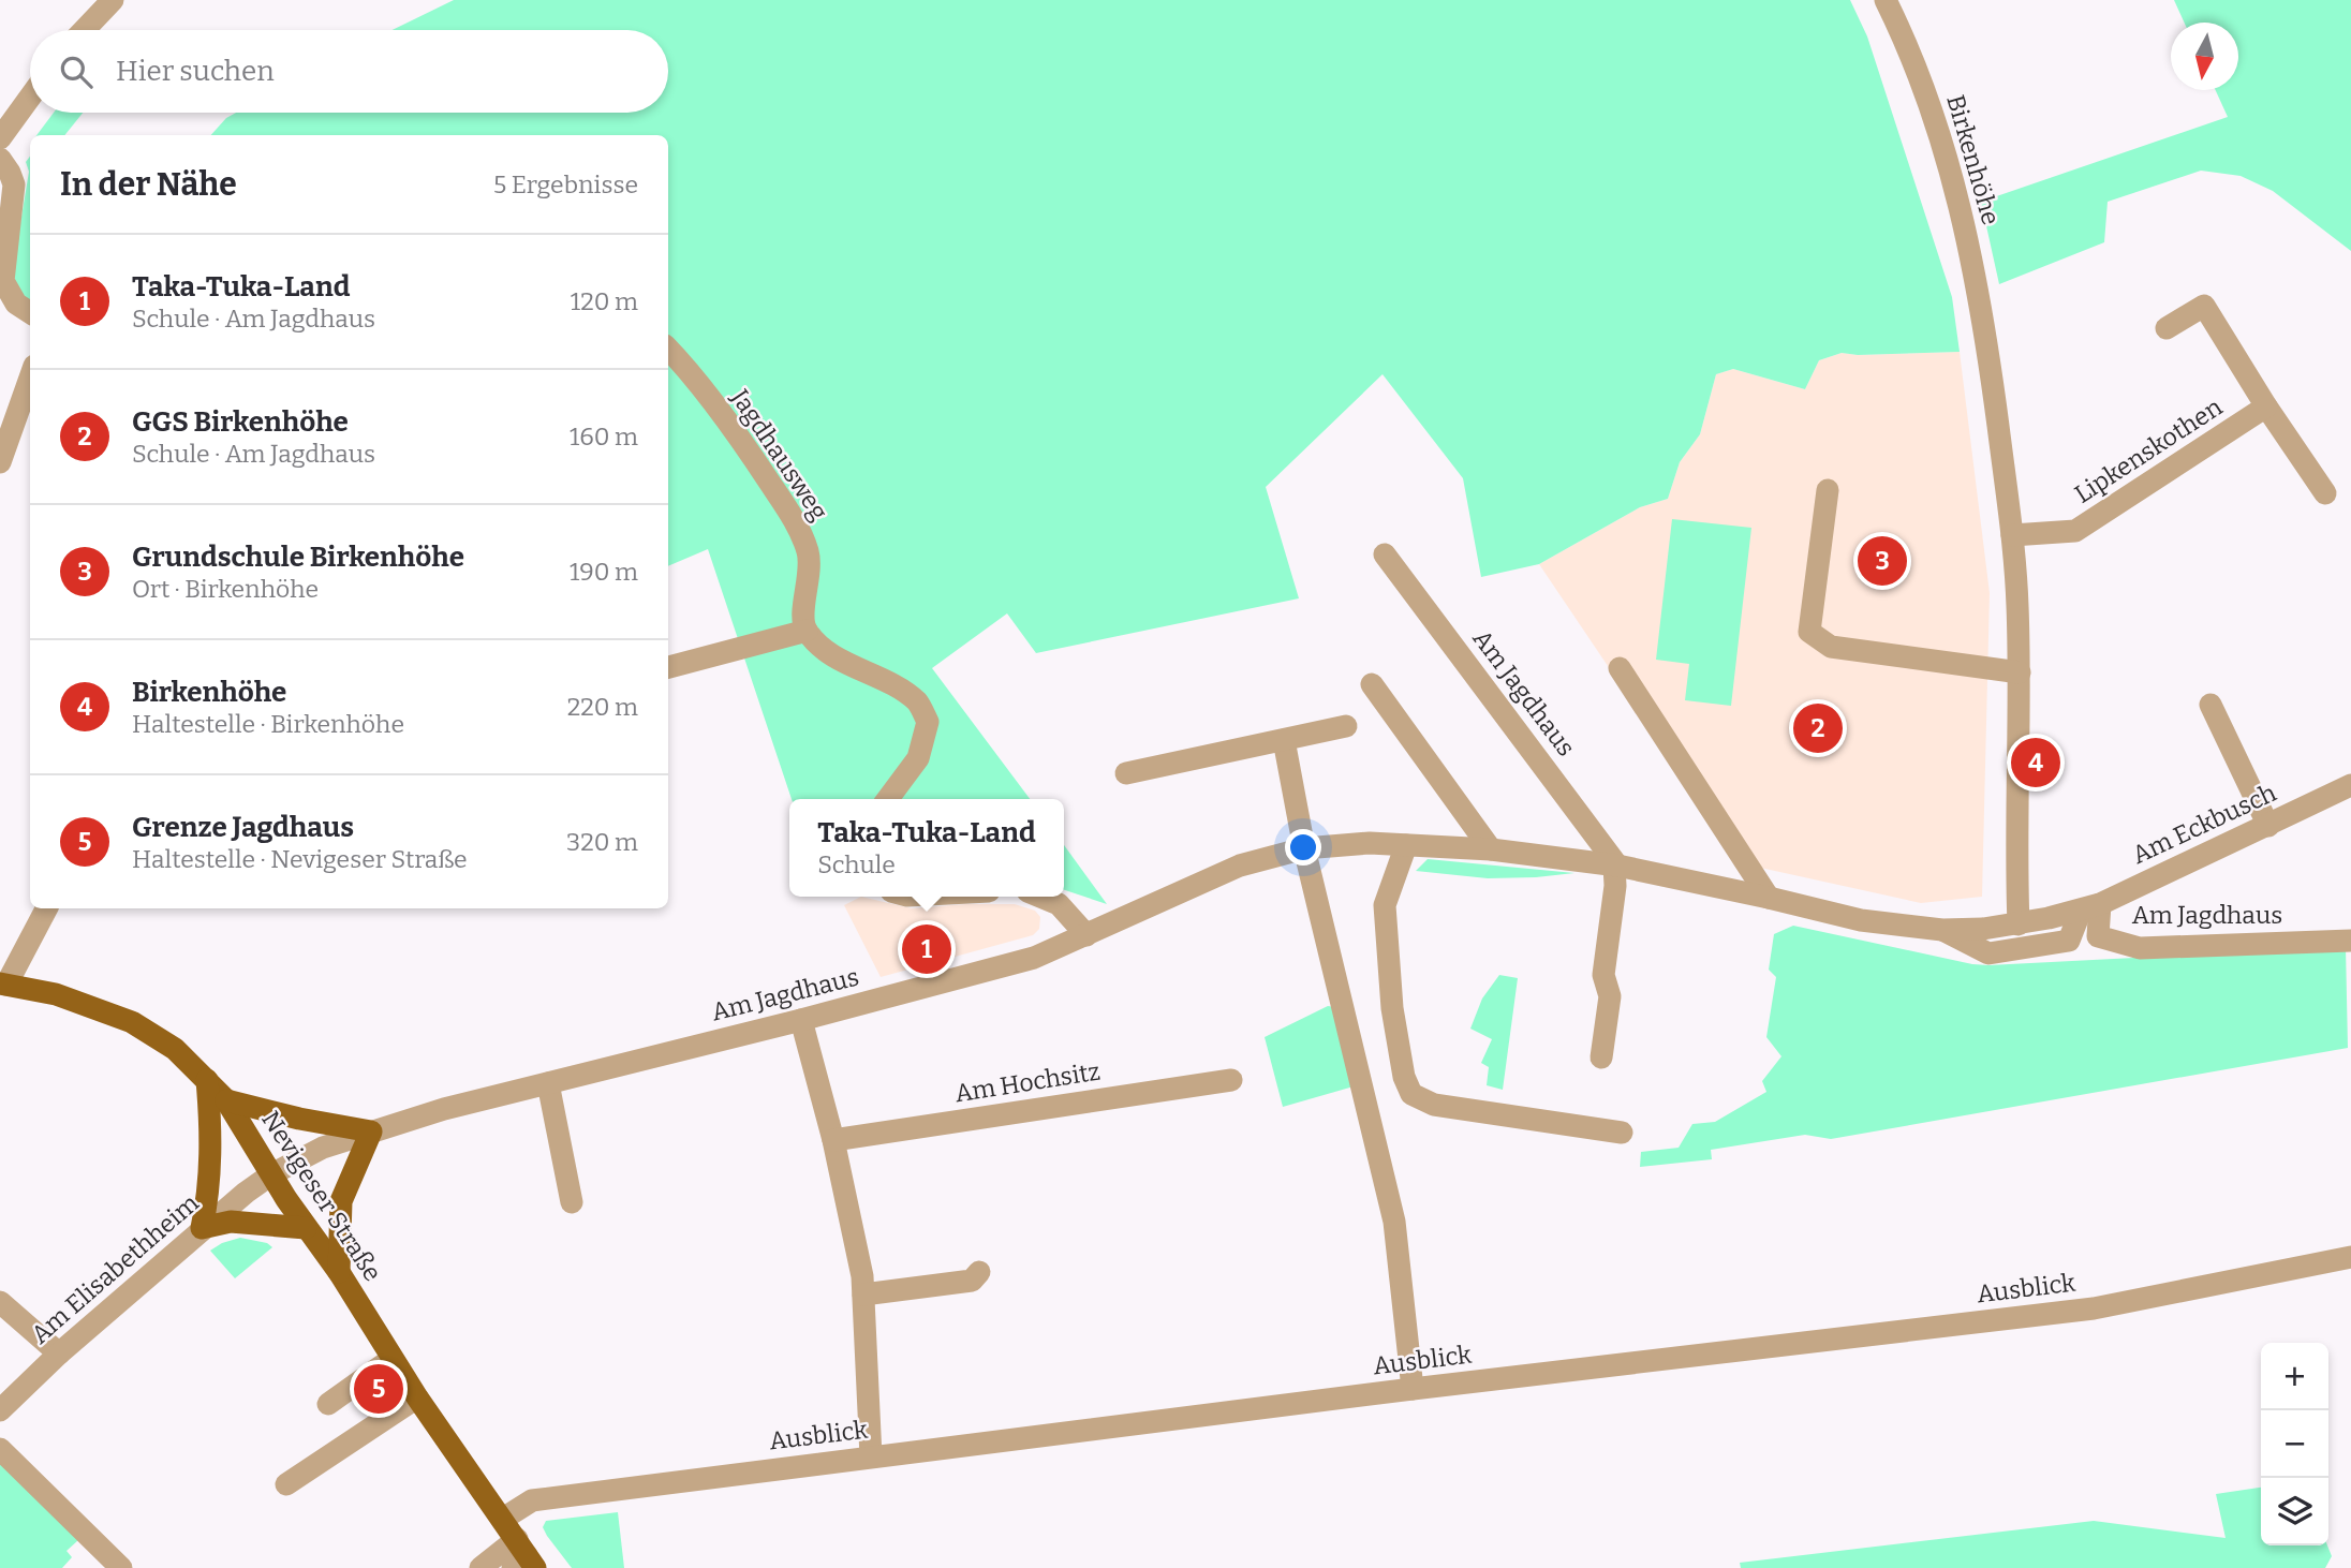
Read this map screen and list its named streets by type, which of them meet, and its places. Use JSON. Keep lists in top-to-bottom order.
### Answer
{
  "streets": {
    "main road": ["Nevigeser Straße"],
    "street": [
      "Birkenhöhe",
      "Lipkenskothen",
      "Jagdhausweg",
      "Am Jagdhaus",
      "Am Eckbusch",
      "Am Hochsitz",
      "Am Elisabethheim",
      "Ausblick"
    ]
  },
  "crossings": [
    ["Birkenhöhe", "Lipkenskothen"],
    ["Birkenhöhe", "Am Jagdhaus"],
    ["Am Jagdhaus", "Am Eckbusch"],
    ["Am Jagdhaus", "Nevigeser Straße"],
    ["Am Jagdhaus", "Am Elisabethheim"],
    ["Nevigeser Straße", "Am Elisabethheim"],
    ["Nevigeser Straße", "Ausblick"]
  ],
  "north": "bottom",
  "page": {
    "search": "Hier suchen",
    "heading": ["In der Nähe", "5 Ergebnisse"],
    "list": [
      {
        "mark": "1",
        "name": "Taka-Tuka-Land",
        "note": "Schule · Am Jagdhaus",
        "value": "120 m"
      },
      {
        "mark": "2",
        "name": "GGS Birkenhöhe",
        "note": "Schule · Am Jagdhaus",
        "value": "160 m"
      },
      {
        "mark": "3",
        "name": "Grundschule Birkenhöhe",
        "note": "Ort · Birkenhöhe",
        "value": "190 m"
      },
      {
        "mark": "4",
        "name": "Birkenhöhe",
        "note": "Haltestelle · Birkenhöhe",
        "value": "220 m"
      },
      {
        "mark": "5",
        "name": "Grenze Jagdhaus",
        "note": "Haltestelle · Nevigeser Straße",
        "value": "320 m"
      }
    ],
    "pins": [
      "3",
      "2",
      "4",
      "1",
      "5"
    ],
    "popup": ["Taka-Tuka-Land", "Schule"],
    "map_buttons": ["+", "−"]
  }
}
